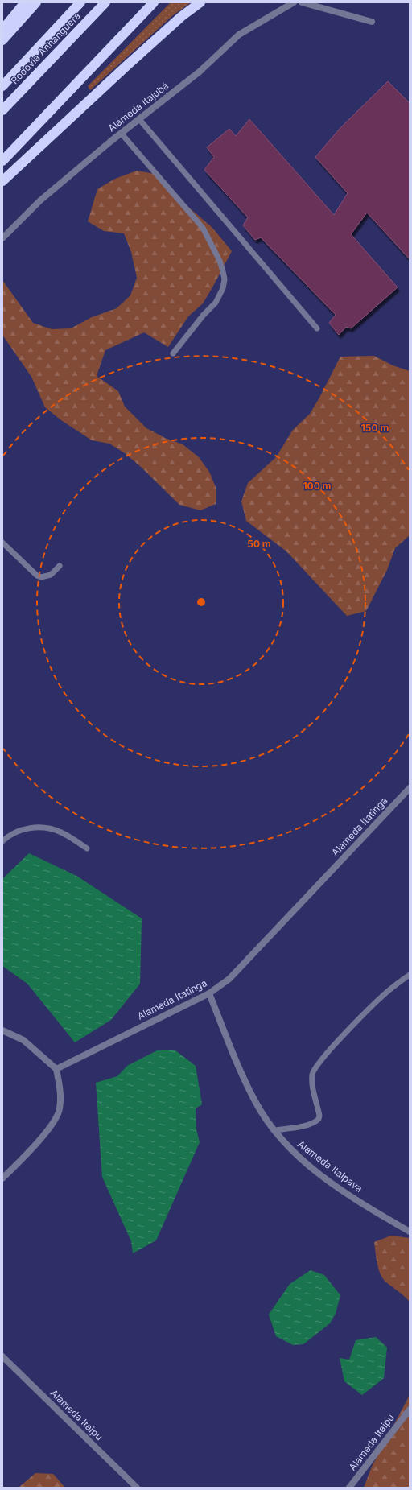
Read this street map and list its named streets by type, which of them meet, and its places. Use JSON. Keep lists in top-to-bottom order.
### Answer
{
  "streets": {
    "highway": ["Rodovia Anhanguera"],
    "street": [
      "Alameda Itajubá",
      "Alameda Itatinga",
      "Alameda Itaipava",
      "Alameda Itaipu"
    ]
  },
  "crossings": [
    ["Alameda Itatinga", "Alameda Itaipava"]
  ],
  "rings": ["150 m", "100 m", "50 m"]
}
